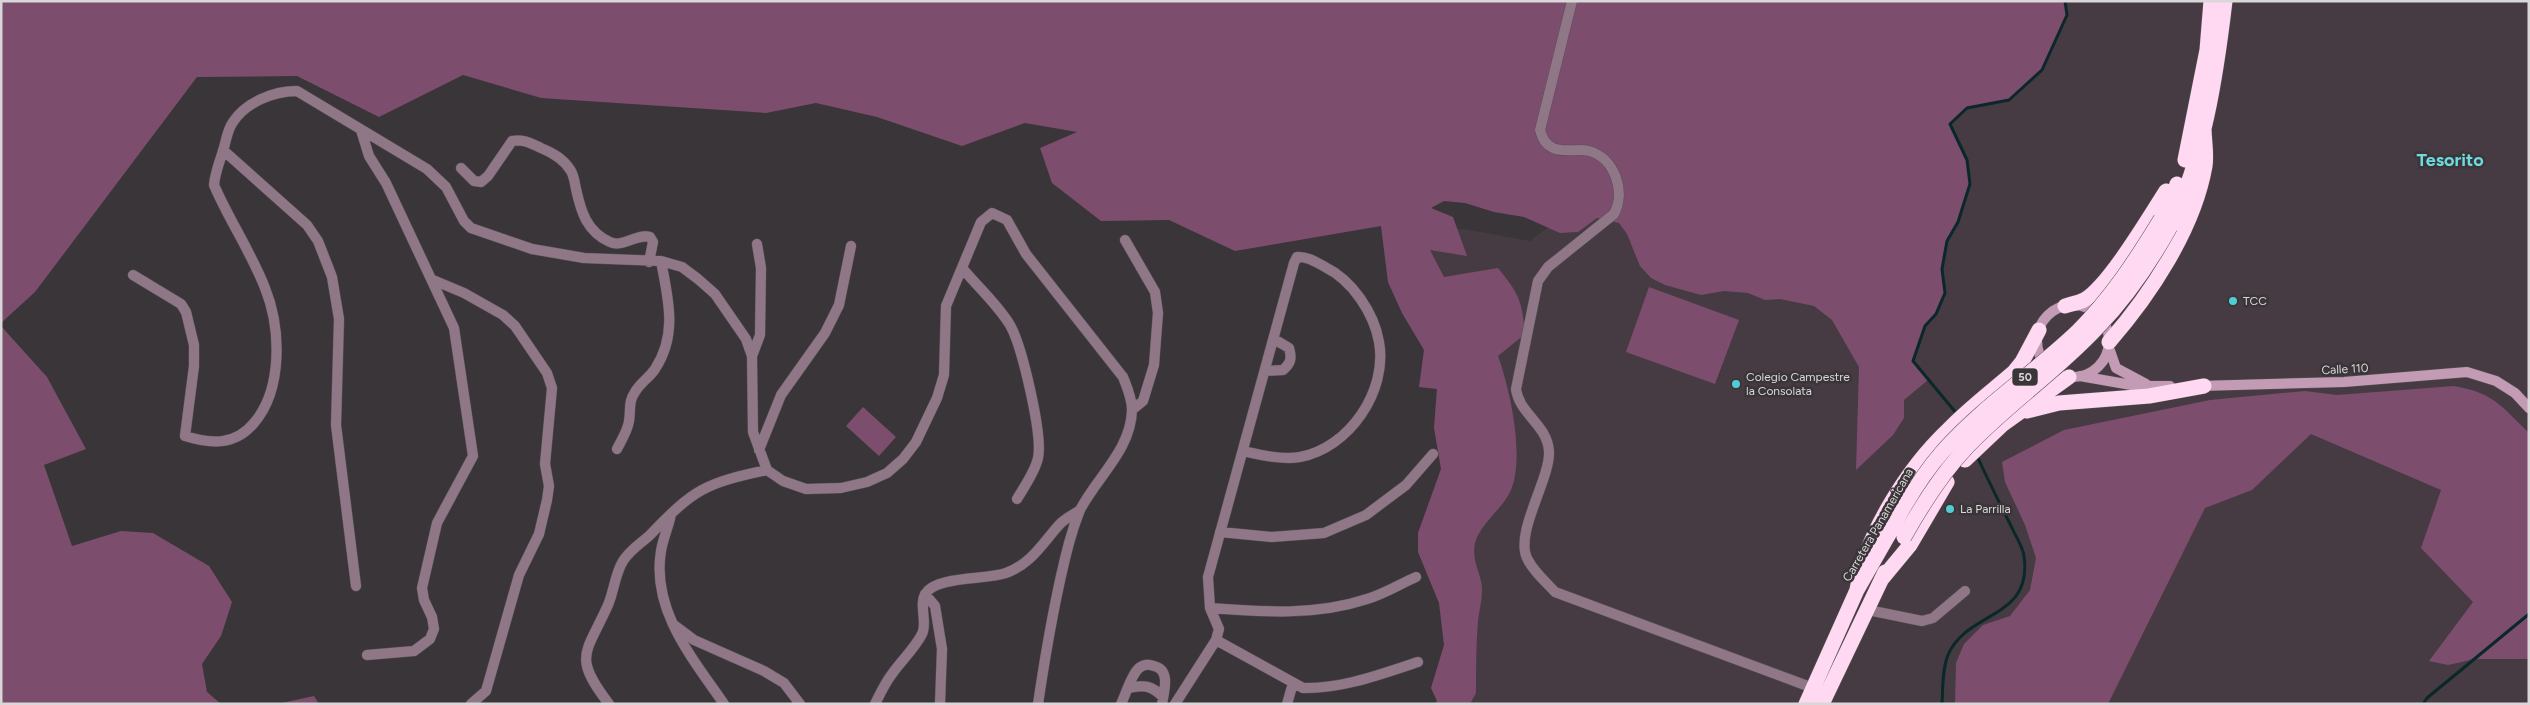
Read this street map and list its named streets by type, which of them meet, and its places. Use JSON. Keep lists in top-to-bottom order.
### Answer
{
  "streets": {
    "highway": ["50", "Carretera Panamericana"],
    "main road": ["Calle 110"]
  },
  "districts": ["Tesorito"],
  "places": ["TCC", "Colegio Campestre la Consolata", "La Parrilla"]
}
